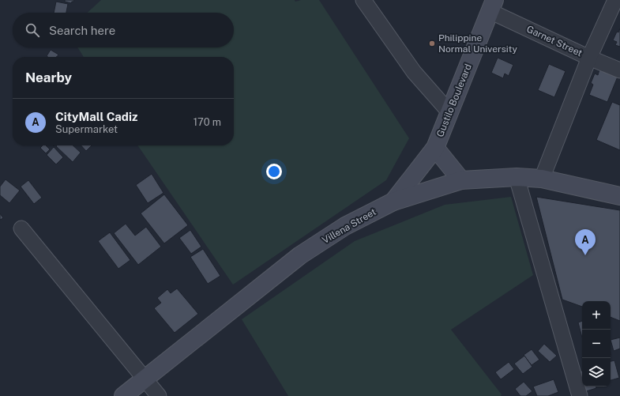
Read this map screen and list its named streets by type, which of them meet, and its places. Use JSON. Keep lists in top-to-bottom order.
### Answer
{
  "streets": {
    "main road": ["Gustilo Boulevard", "Villena Street"],
    "street": ["Garnet Street"]
  },
  "crossings": [
    ["Garnet Street", "Gustilo Boulevard"],
    ["Gustilo Boulevard", "Villena Street"]
  ],
  "places": ["Philippine Normal University"],
  "page": {
    "search": "Search here",
    "heading": "Nearby",
    "list": [
      {
        "mark": "A",
        "name": "CityMall Cadiz",
        "note": "Supermarket",
        "value": "170 m"
      }
    ],
    "pins": "A",
    "map_buttons": ["+", "−"]
  }
}
